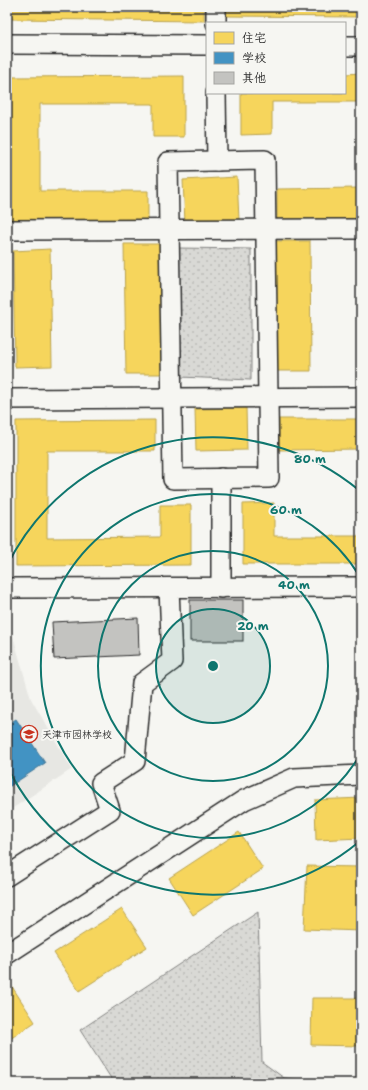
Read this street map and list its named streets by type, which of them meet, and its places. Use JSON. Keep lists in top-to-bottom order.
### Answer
{
  "places": {
    "school or university": ["天津市园林学校"]
  },
  "legend": ["住宅", "学校", "其他"],
  "rings": [
    "80 m",
    "60 m",
    "40 m",
    "20 m"
  ]
}
